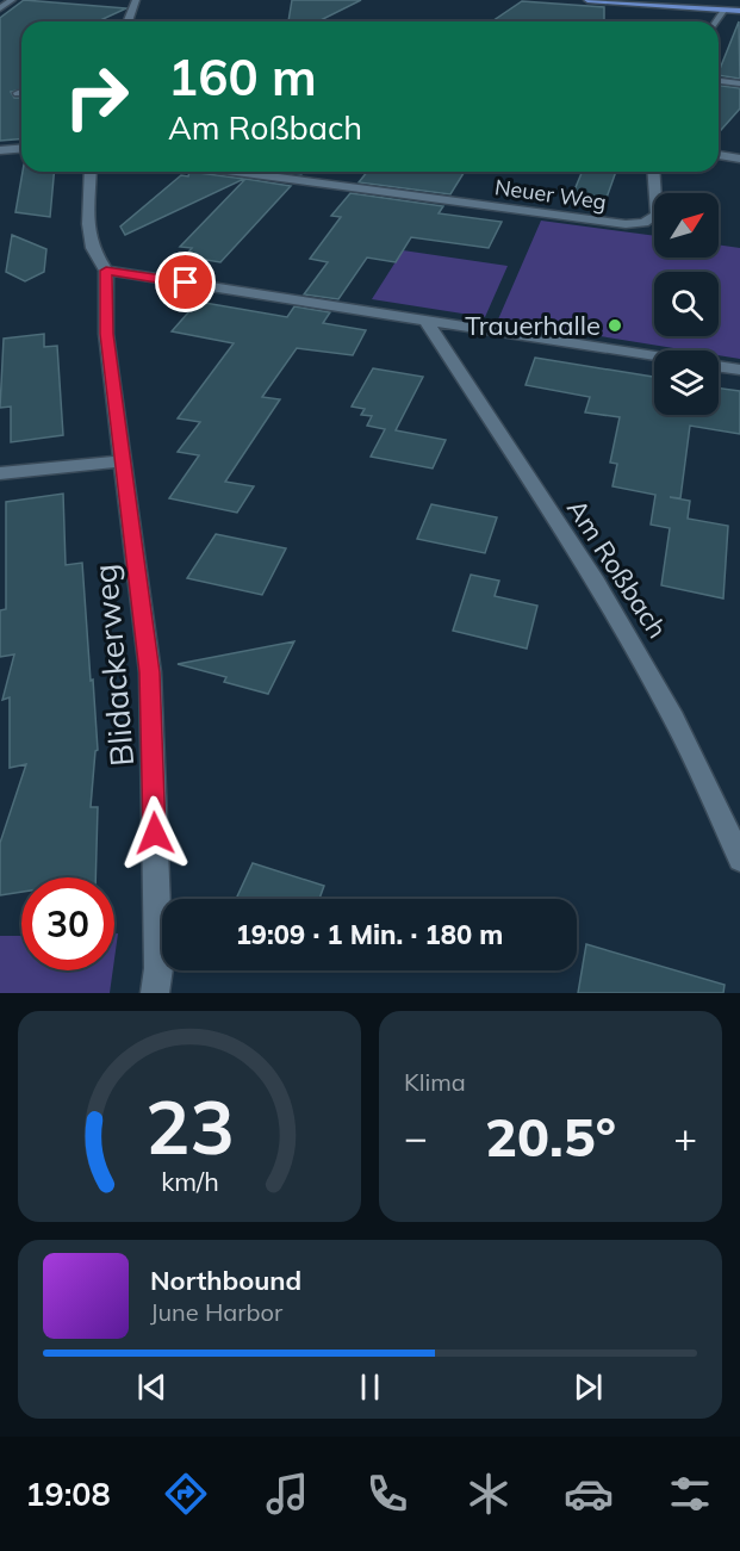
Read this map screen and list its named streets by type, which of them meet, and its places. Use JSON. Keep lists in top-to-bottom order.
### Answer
{
  "streets": {
    "street": ["Neuer Weg", "Am Roßbach", "Blidackerweg"]
  },
  "places": ["Trauerhalle"],
  "north": "top right",
  "page": {
    "turn": ["160 m", "Am Roßbach"],
    "limit": "30",
    "trip": "19:09 · 1 Min. · 180 m",
    "tile": "Klima",
    "heat": ["−", "20.5°", "+"],
    "song": ["Northbound", "June Harbor"],
    "tabs": "19:08",
    "gauge": ["23", "km/h"]
  }
}
